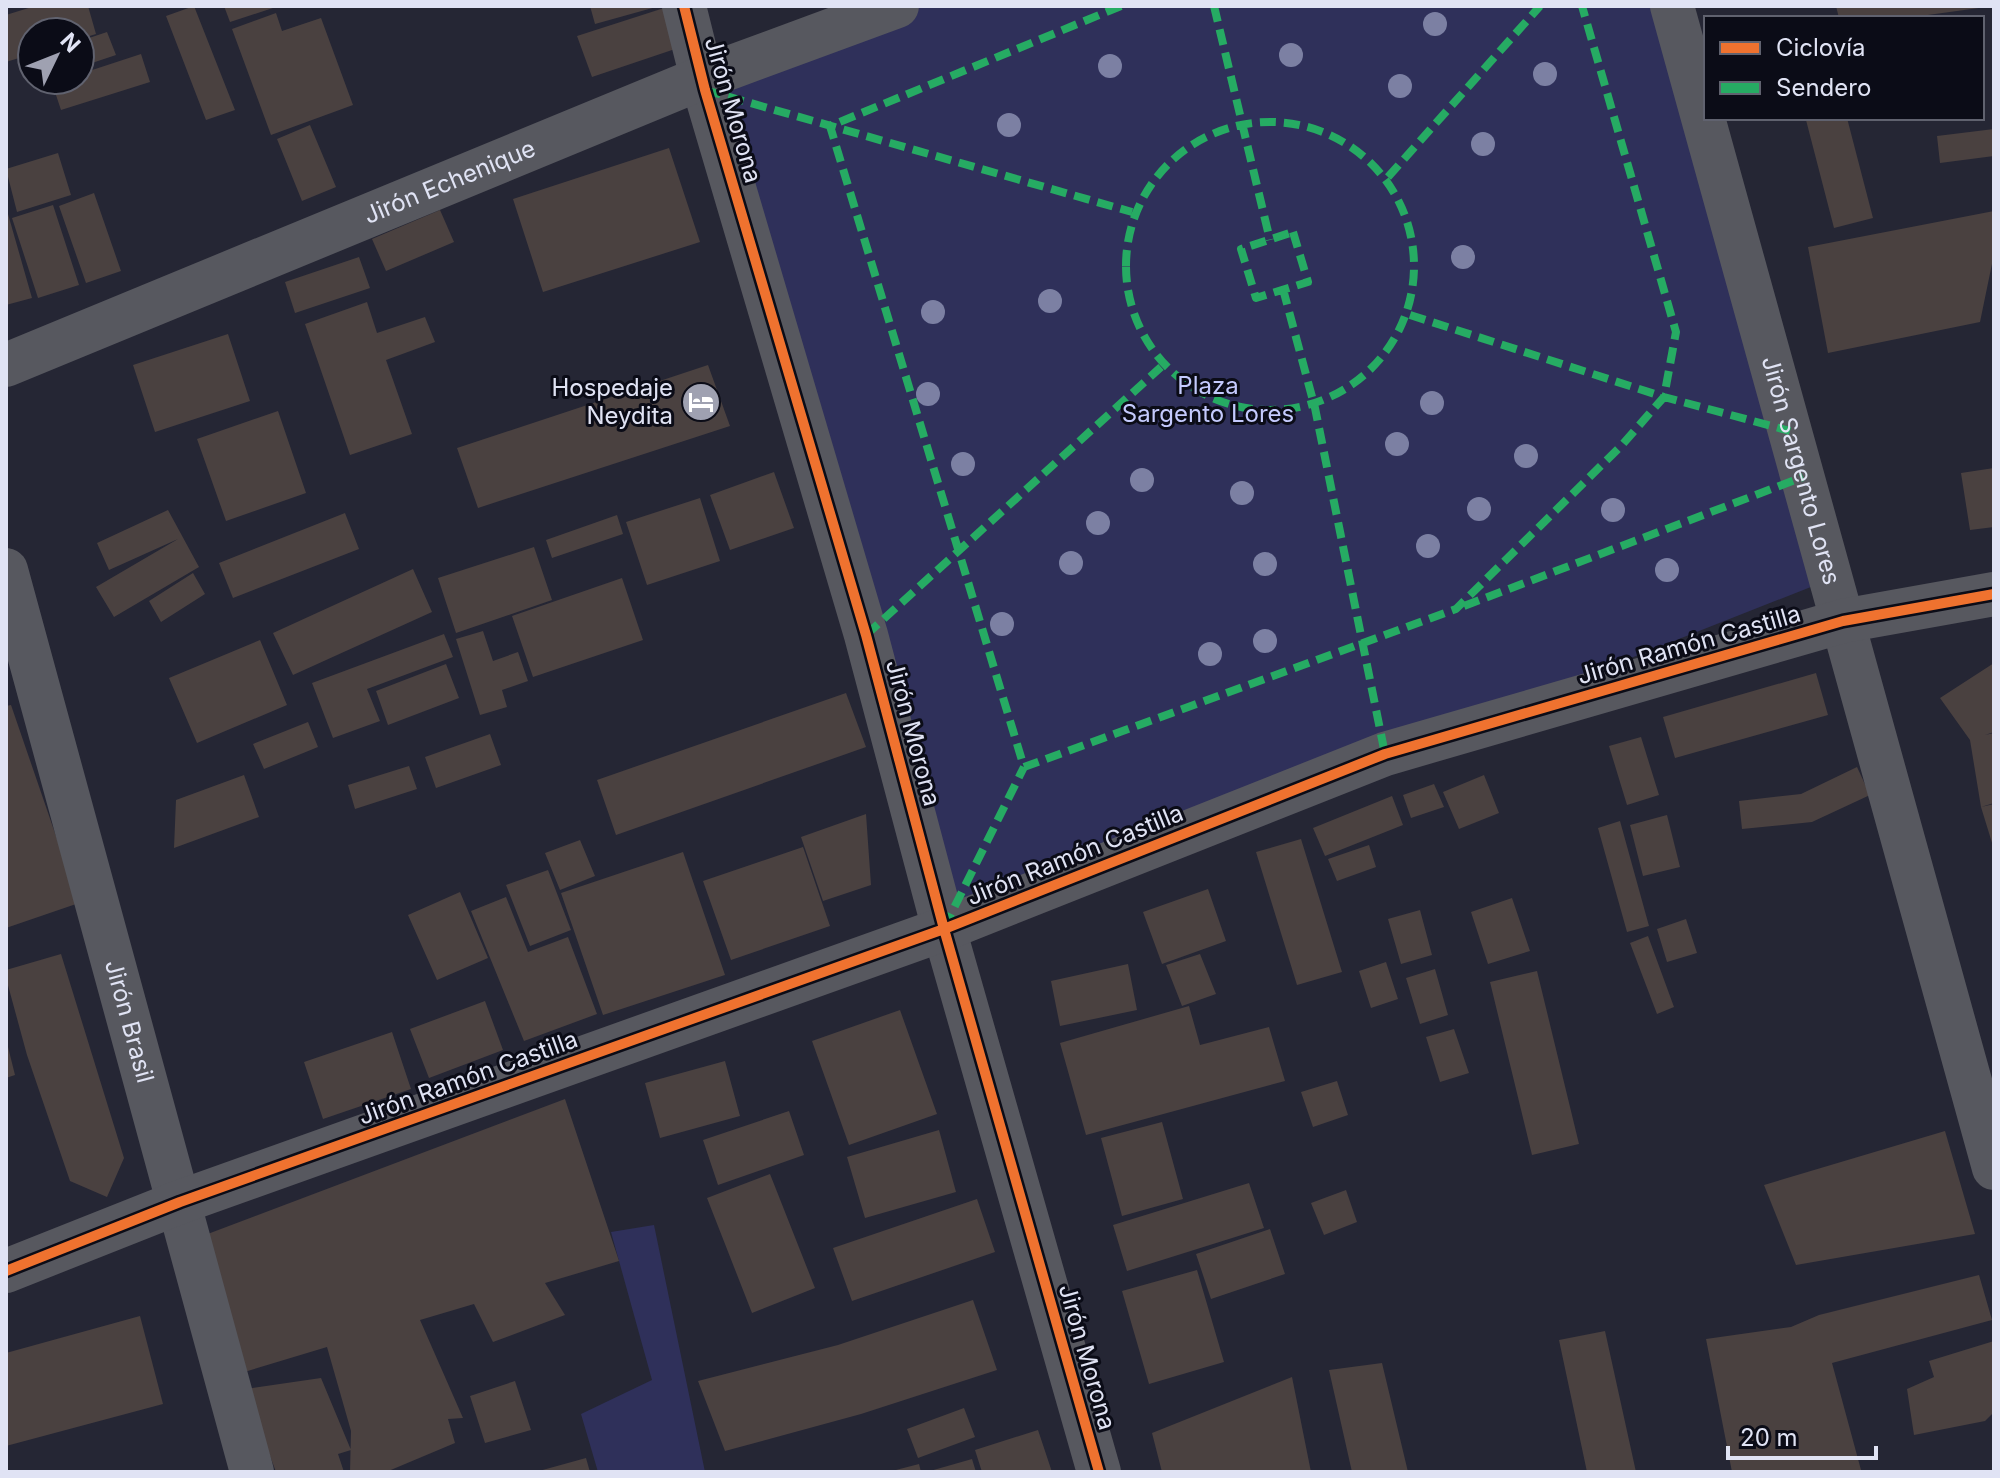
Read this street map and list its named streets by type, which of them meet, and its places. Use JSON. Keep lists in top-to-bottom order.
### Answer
{
  "streets": {
    "street": [
      "Jirón Morona",
      "Jirón Echenique",
      "Jirón Sargento Lores",
      "Jirón Ramón Castilla",
      "Jirón Brasil"
    ]
  },
  "crossings": [
    ["Jirón Morona", "Jirón Echenique"],
    ["Jirón Morona", "Jirón Ramón Castilla"],
    ["Jirón Sargento Lores", "Jirón Ramón Castilla"],
    ["Jirón Ramón Castilla", "Jirón Brasil"]
  ],
  "parks": ["Plaza Sargento Lores"],
  "places": {
    "hotel": ["Hospedaje Neydita"]
  },
  "legend": ["Ciclovía", "Sendero"],
  "scale_bar": "20 m",
  "north": "top right"
}
